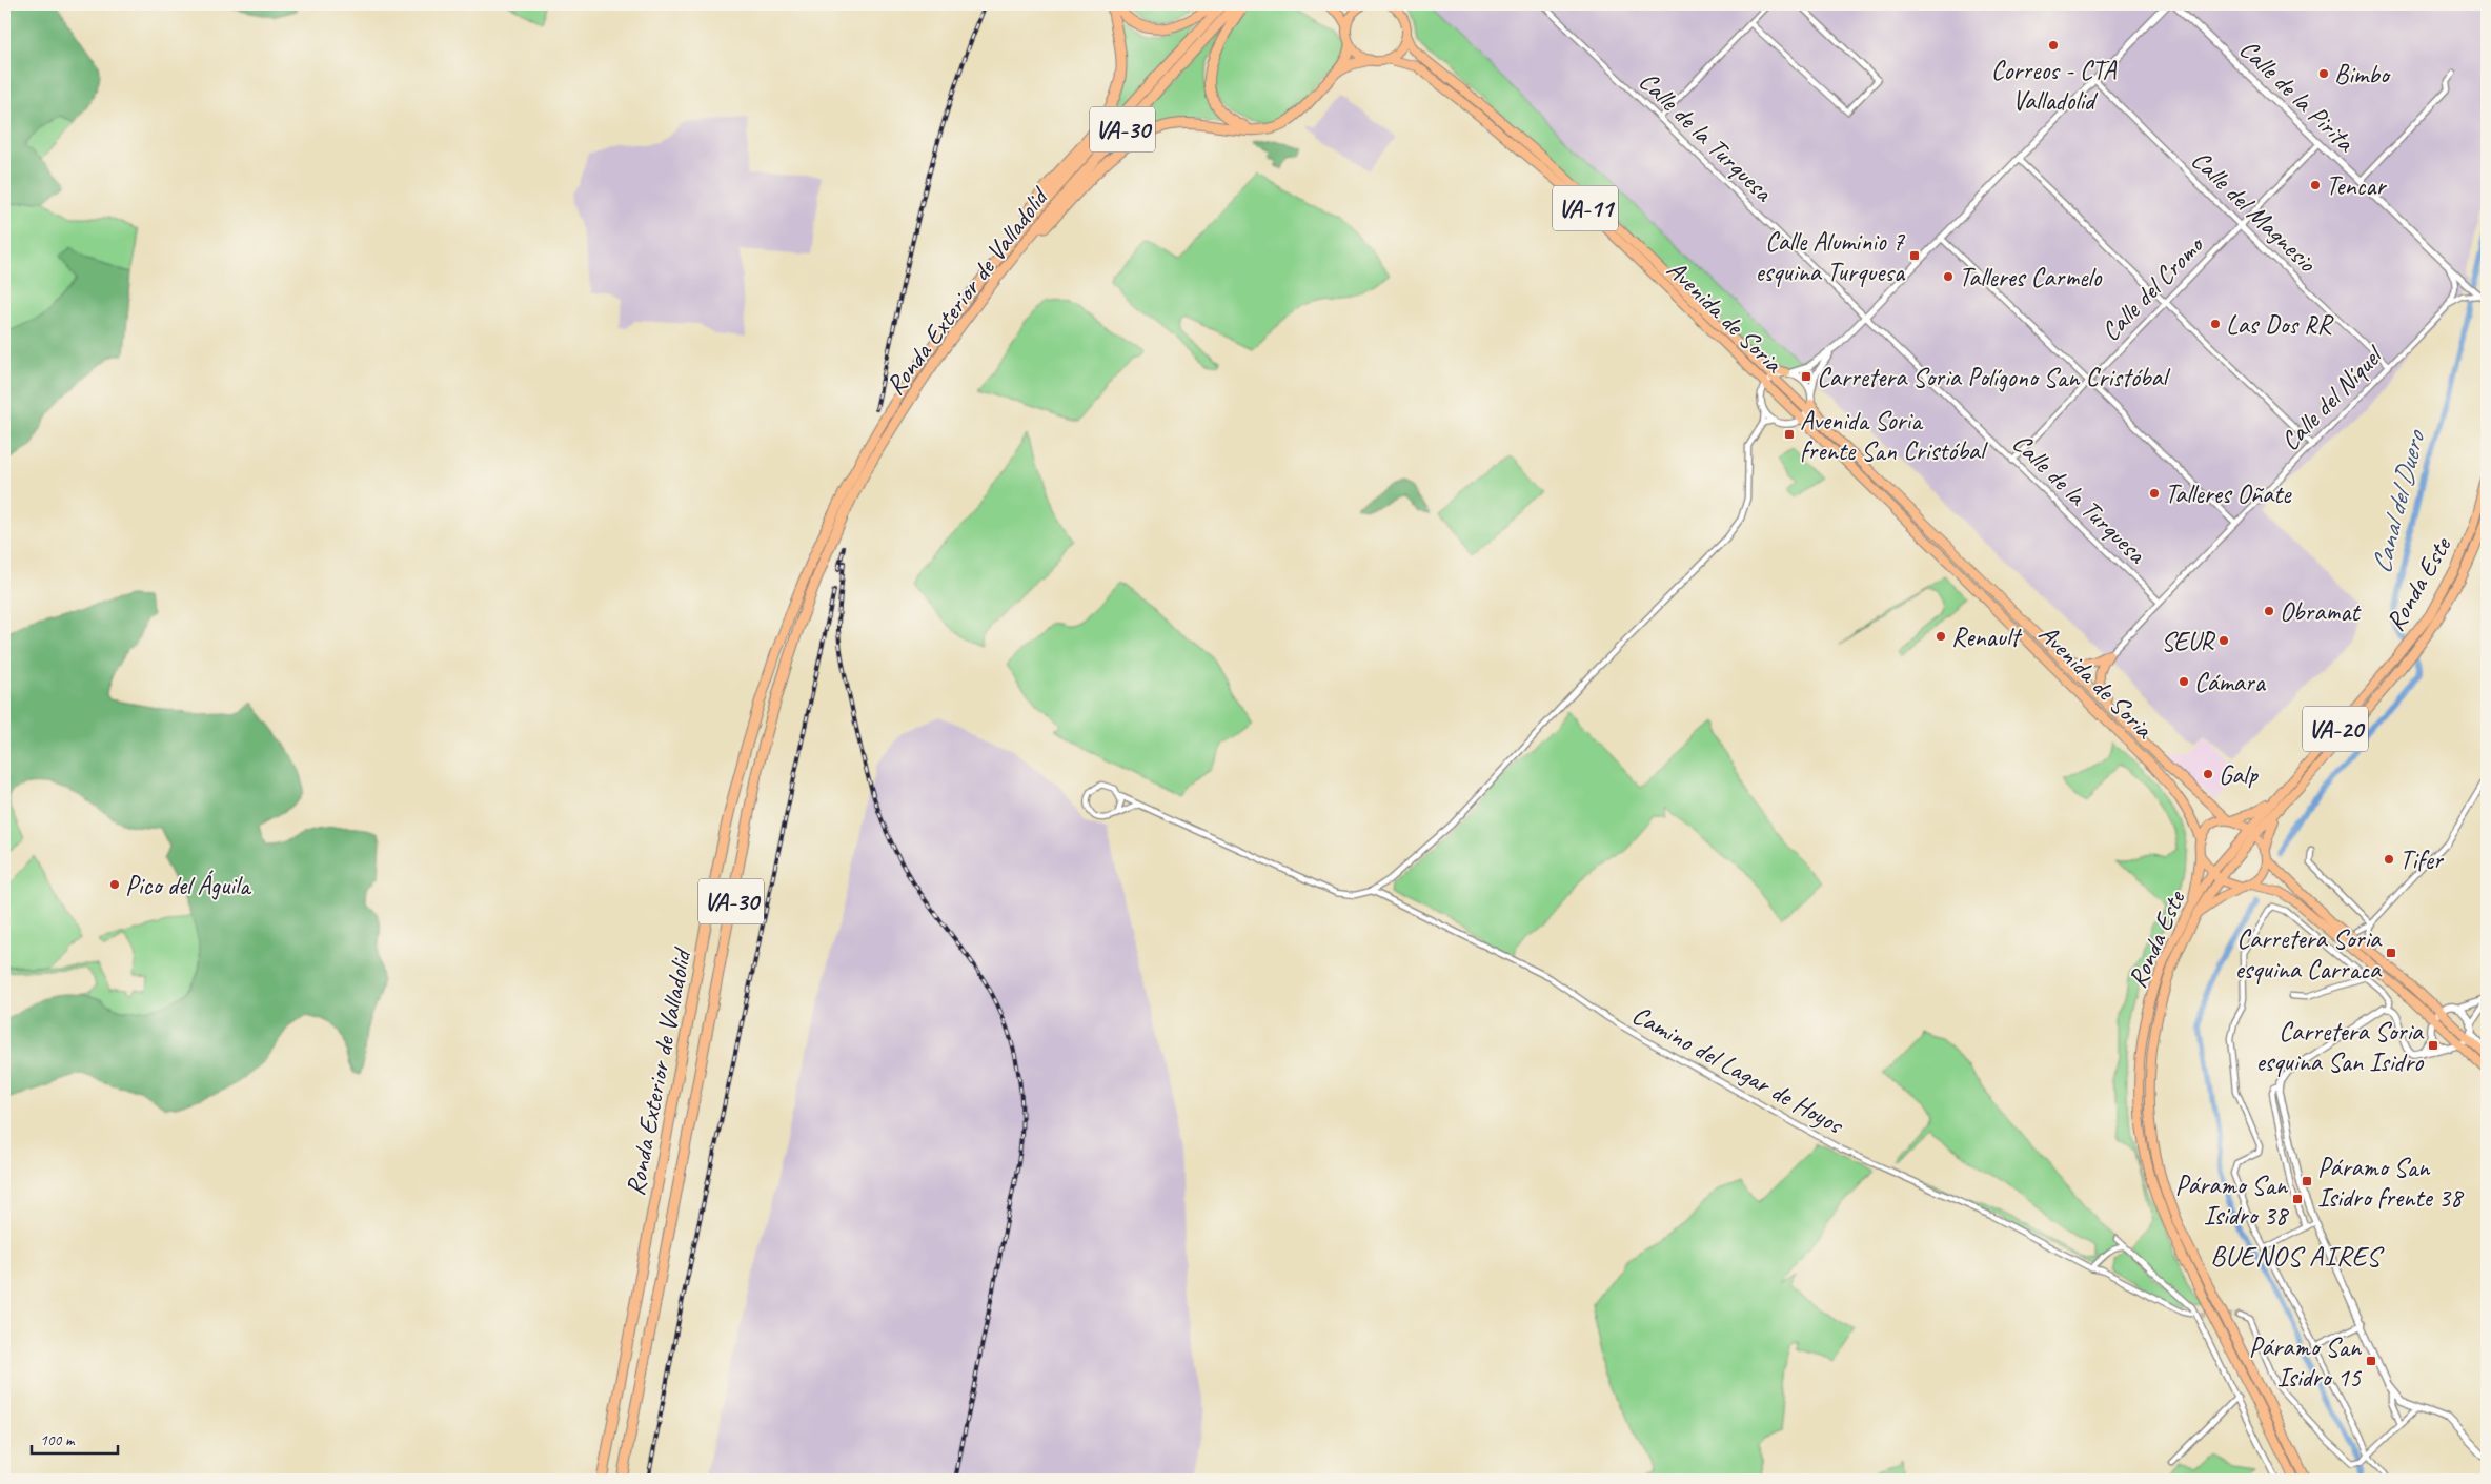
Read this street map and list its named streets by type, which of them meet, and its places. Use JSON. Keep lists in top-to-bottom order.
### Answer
{
  "streets": {
    "highway": ["VA-30", "Ronda Exterior de Valladolid"],
    "main road": [
      "VA-11",
      "Avenida de Soria",
      "Ronda Este",
      "VA-20"
    ],
    "street": [
      "Calle de la Pirita",
      "Calle de la Turquesa",
      "Calle del Magnesio",
      "Calle del Cromo",
      "Calle del Níquel",
      "Camino del Lagar de Hoyos"
    ]
  },
  "crossings": [
    ["Calle de la Pirita", "Calle del Cromo"],
    ["Calle de la Pirita", "Calle del Níquel"],
    ["Calle de la Turquesa", "Calle del Cromo"],
    ["Calle de la Turquesa", "Calle del Níquel"],
    ["VA-11", "Avenida de Soria"],
    ["VA-11", "Ronda Este"],
    ["Calle del Magnesio", "Calle del Cromo"],
    ["Calle del Magnesio", "Calle del Níquel"]
  ],
  "districts": ["BUENOS AIRES"],
  "water": ["Canal del Duero"],
  "places": {
    "other": [
      "Correos - CTA Valladolid",
      "Bimbo",
      "Tencar",
      "Talleres Carmelo",
      "Las Dos RR",
      "Talleres Oñate",
      "Obramat",
      "Renault",
      "SEUR",
      "Cámara",
      "Galp",
      "Tifer",
      "Pico del Águila"
    ],
    "transit": [
      "Calle Aluminio 7 esquina Turquesa",
      "Carretera Soria Polígono San Cristóbal",
      "Avenida Soria frente San Cristóbal",
      "Carretera Soria esquina Carraca",
      "Carretera Soria esquina San Isidro",
      "Páramo San Isidro frente 38",
      "Páramo San Isidro 38",
      "Páramo San Isidro 15"
    ]
  },
  "scale_bar": "100 m"
}
